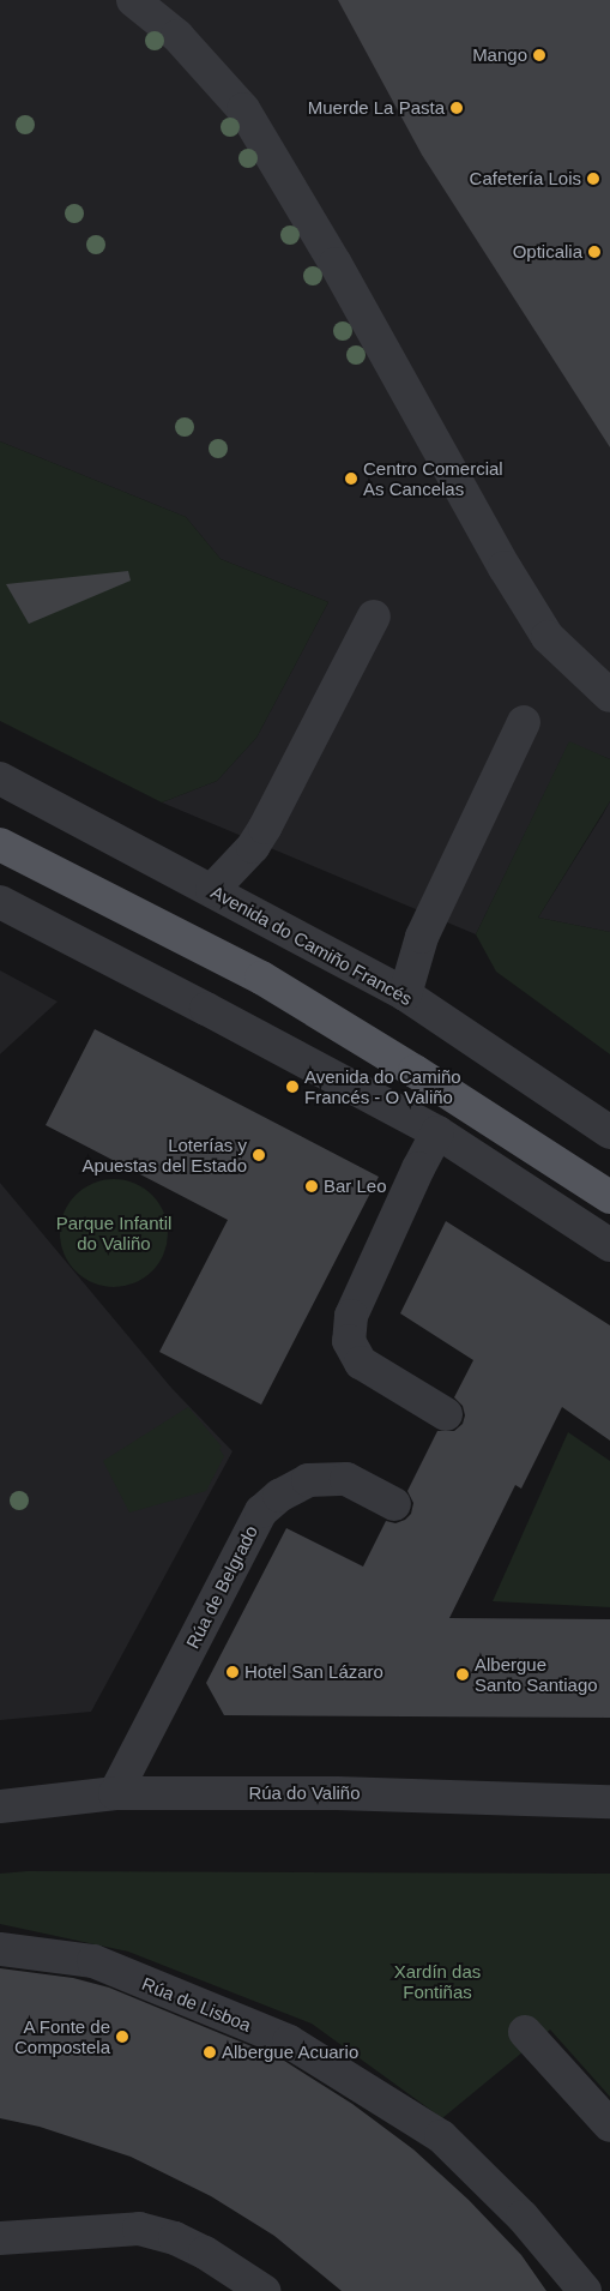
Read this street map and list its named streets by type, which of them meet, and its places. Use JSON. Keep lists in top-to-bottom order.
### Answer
{
  "streets": {
    "street": [
      "Avenida do Camiño Francés",
      "Rúa de Belgrado",
      "Rúa do Valiño",
      "Rúa de Lisboa"
    ]
  },
  "crossings": [
    ["Rúa de Belgrado", "Rúa do Valiño"]
  ],
  "parks": ["Parque Infantil do Valiño", "Xardín das Fontiñas"],
  "places": [
    "Mango",
    "Muerde La Pasta",
    "Cafetería Lois",
    "Opticalia",
    "Centro Comercial As Cancelas",
    "Avenida do Camiño Francés - O Valiño",
    "Loterías y Apuestas del Estado",
    "Bar Leo",
    "Hotel San Lázaro",
    "Albergue Santo Santiago",
    "A Fonte de Compostela",
    "Albergue Acuario"
  ]
}
